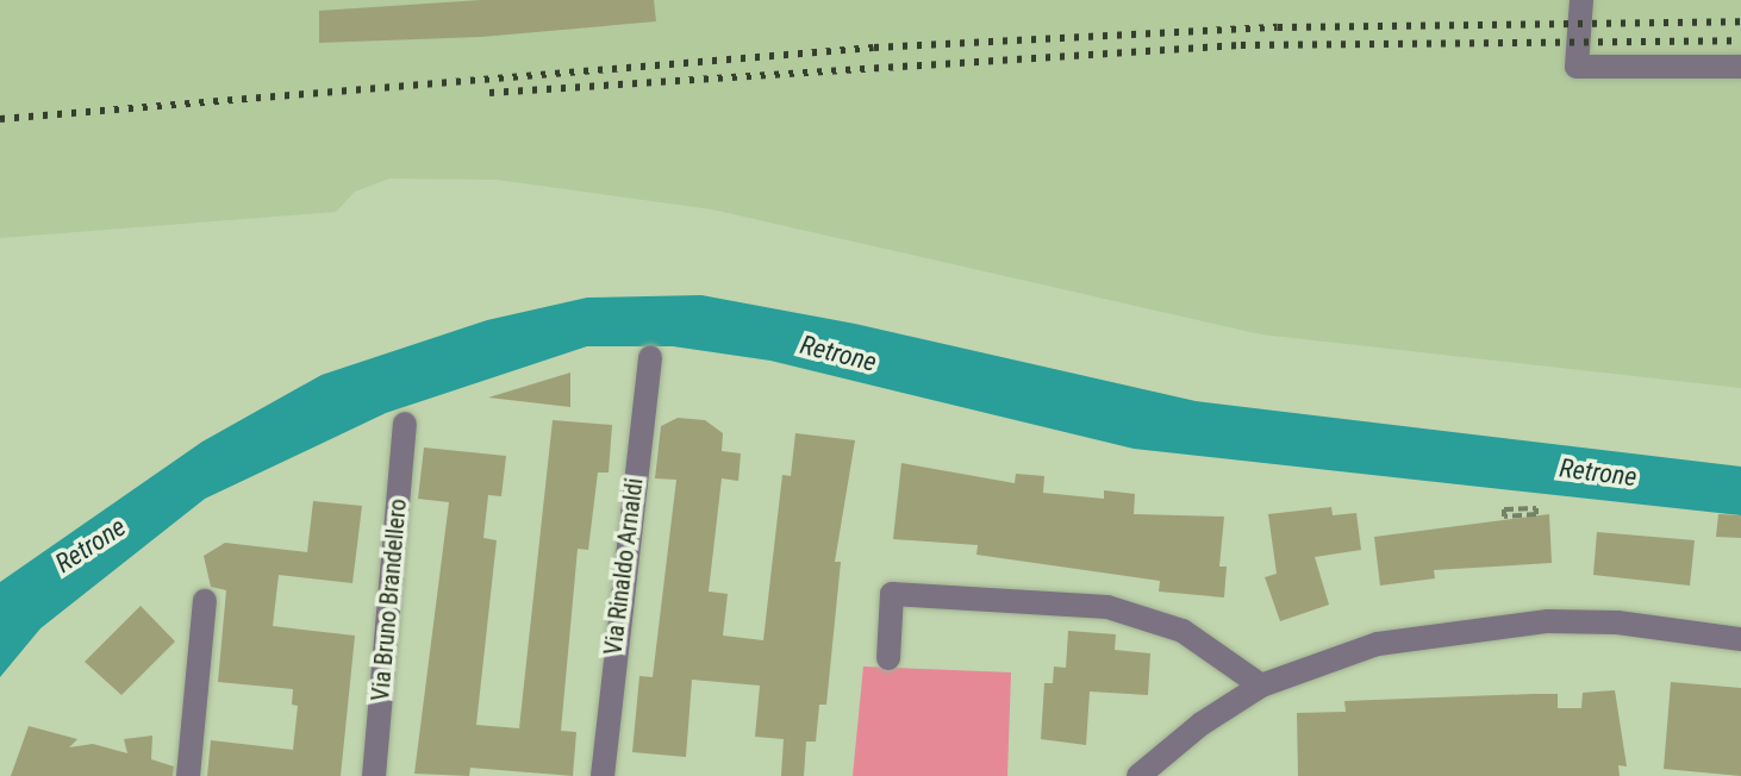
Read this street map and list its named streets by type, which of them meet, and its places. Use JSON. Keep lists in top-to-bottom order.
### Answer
{
  "streets": {
    "street": ["Via Rinaldo Arnaldi", "Via Bruno Brandellero"]
  },
  "water": ["Retrone"]
}
